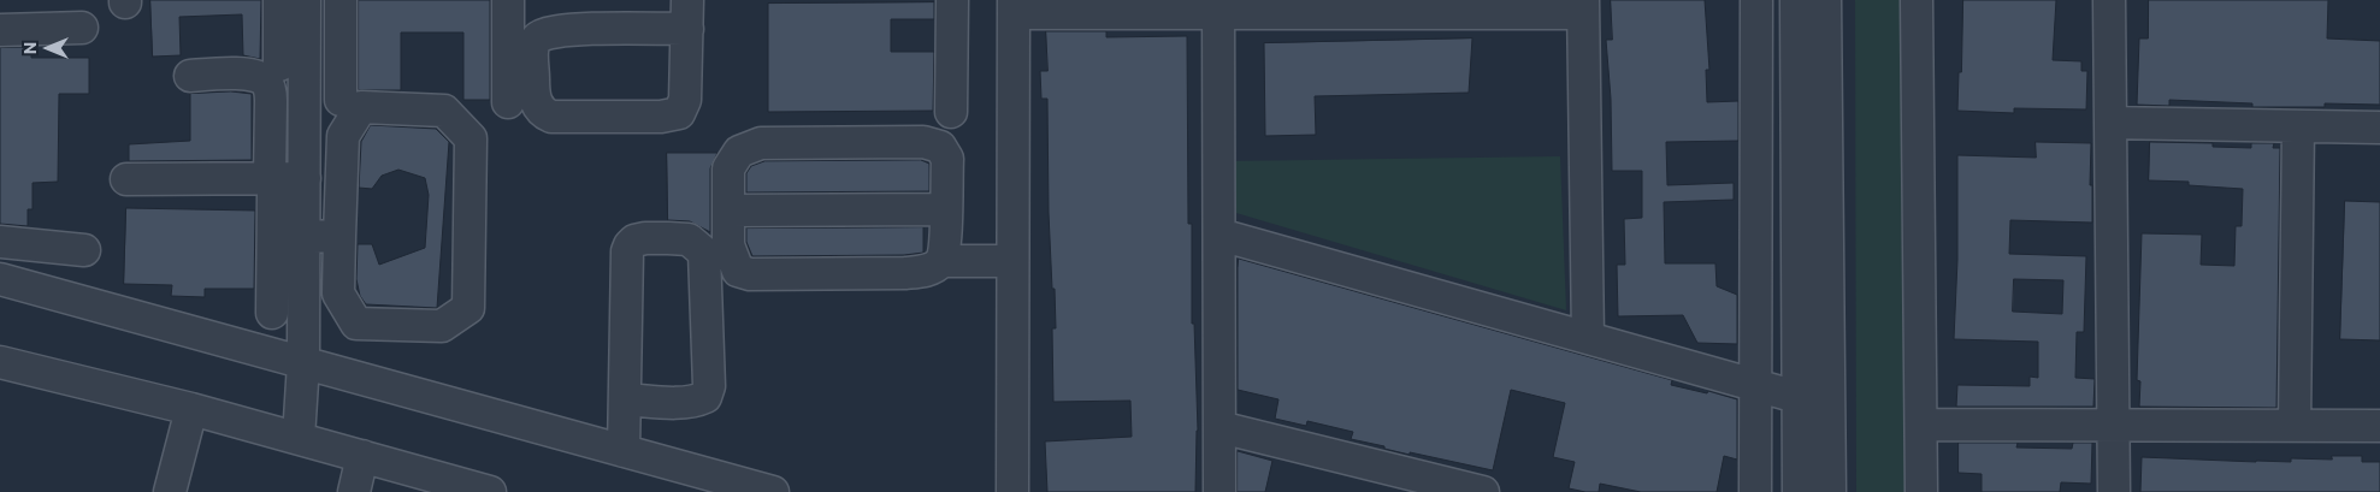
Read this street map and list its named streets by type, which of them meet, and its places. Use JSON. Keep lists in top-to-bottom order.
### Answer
{
  "north": "left"
}
